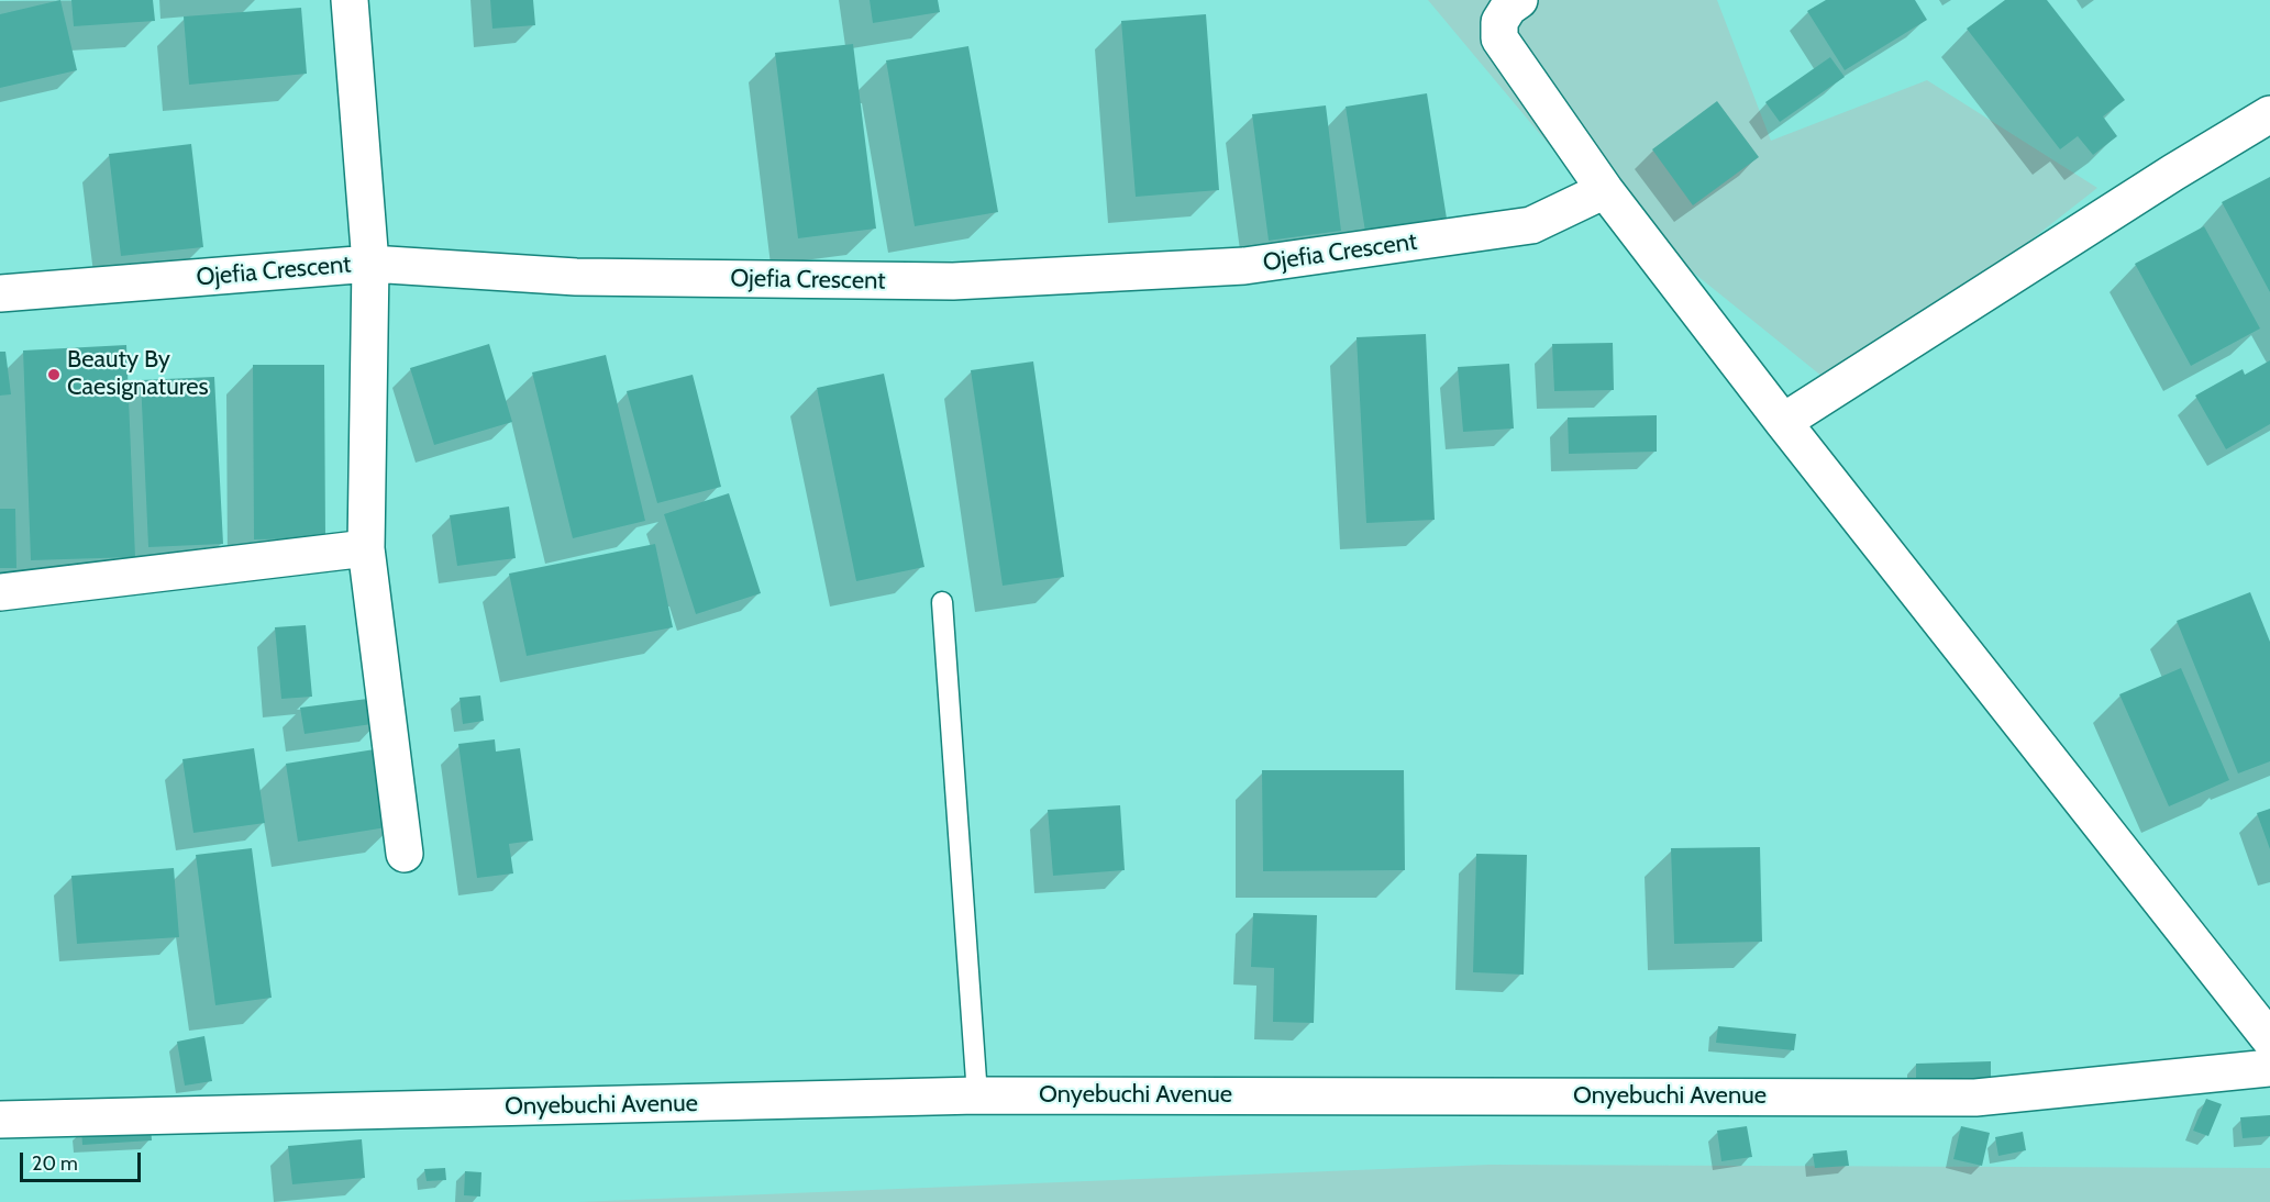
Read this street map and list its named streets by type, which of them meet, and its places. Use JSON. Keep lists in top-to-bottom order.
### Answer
{
  "streets": {
    "street": ["Ojefia Crescent", "Onyebuchi Avenue"]
  },
  "places": ["Beauty By Caesignatures"],
  "scale_bar": "20 m"
}
